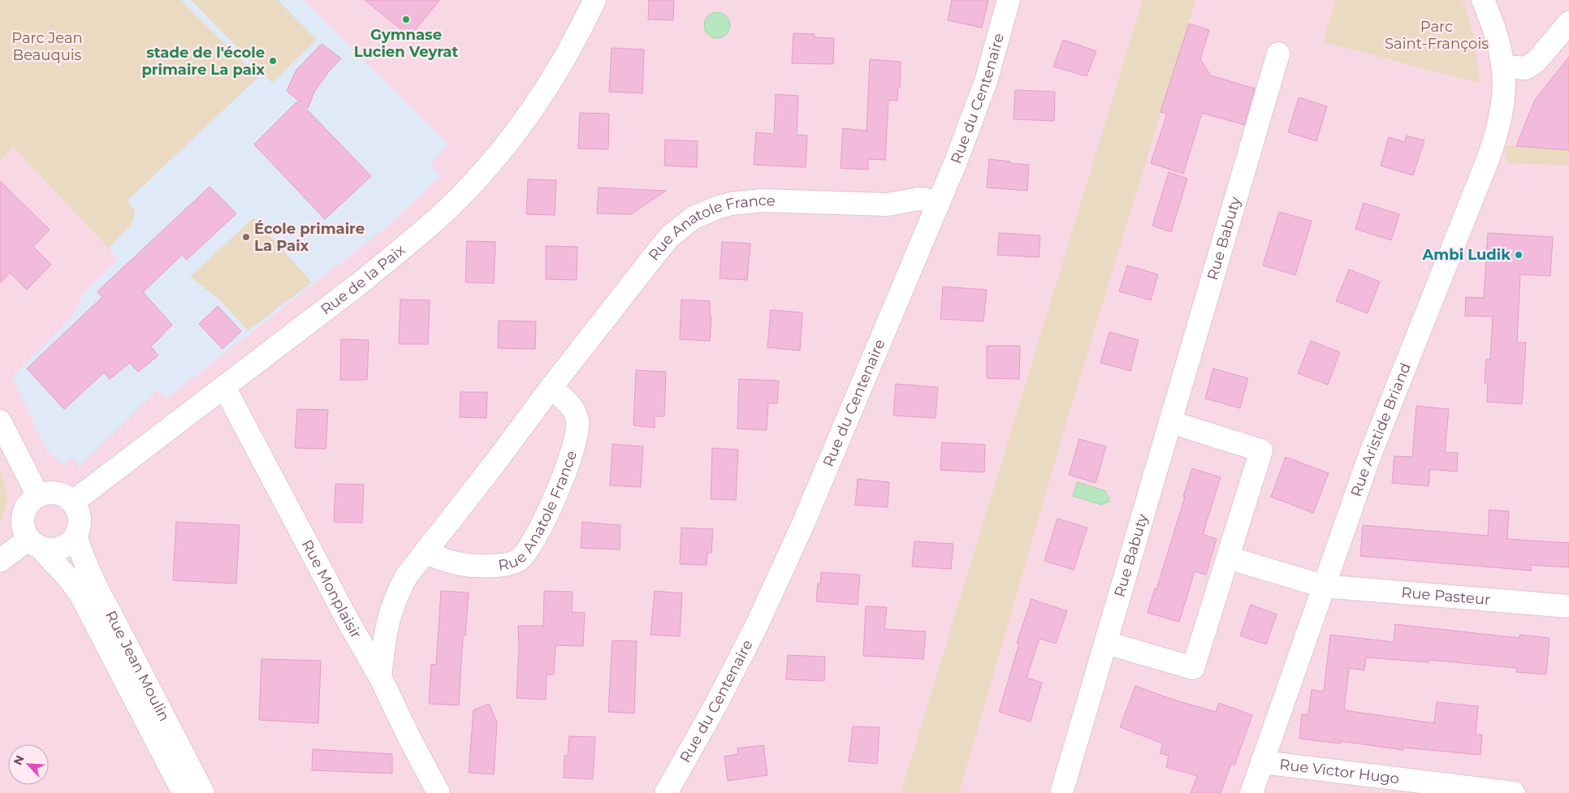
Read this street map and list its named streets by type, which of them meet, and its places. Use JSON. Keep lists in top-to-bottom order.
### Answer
{
  "streets": {
    "street": [
      "Rue du Centenaire",
      "Rue Anatole France",
      "Rue Babuty",
      "Rue de la Paix",
      "Rue Aristide Briand",
      "Rue Monplaisir",
      "Rue Pasteur",
      "Rue Jean Moulin",
      "Rue Victor Hugo"
    ]
  },
  "crossings": [
    ["Rue du Centenaire", "Rue Anatole France"],
    ["Rue Anatole France", "Rue Monplaisir"],
    ["Rue de la Paix", "Rue Monplaisir"],
    ["Rue de la Paix", "Rue Jean Moulin"],
    ["Rue Aristide Briand", "Rue Pasteur"],
    ["Rue Aristide Briand", "Rue Victor Hugo"]
  ],
  "parks": ["Parc Saint-François", "Parc Jean Beauquis"],
  "places": [
    "Gymnase Lucien Veyrat",
    "stade de l'école primaire La paix",
    "École primaire La Paix",
    "Ambi Ludik"
  ],
  "north": "top left"
}
